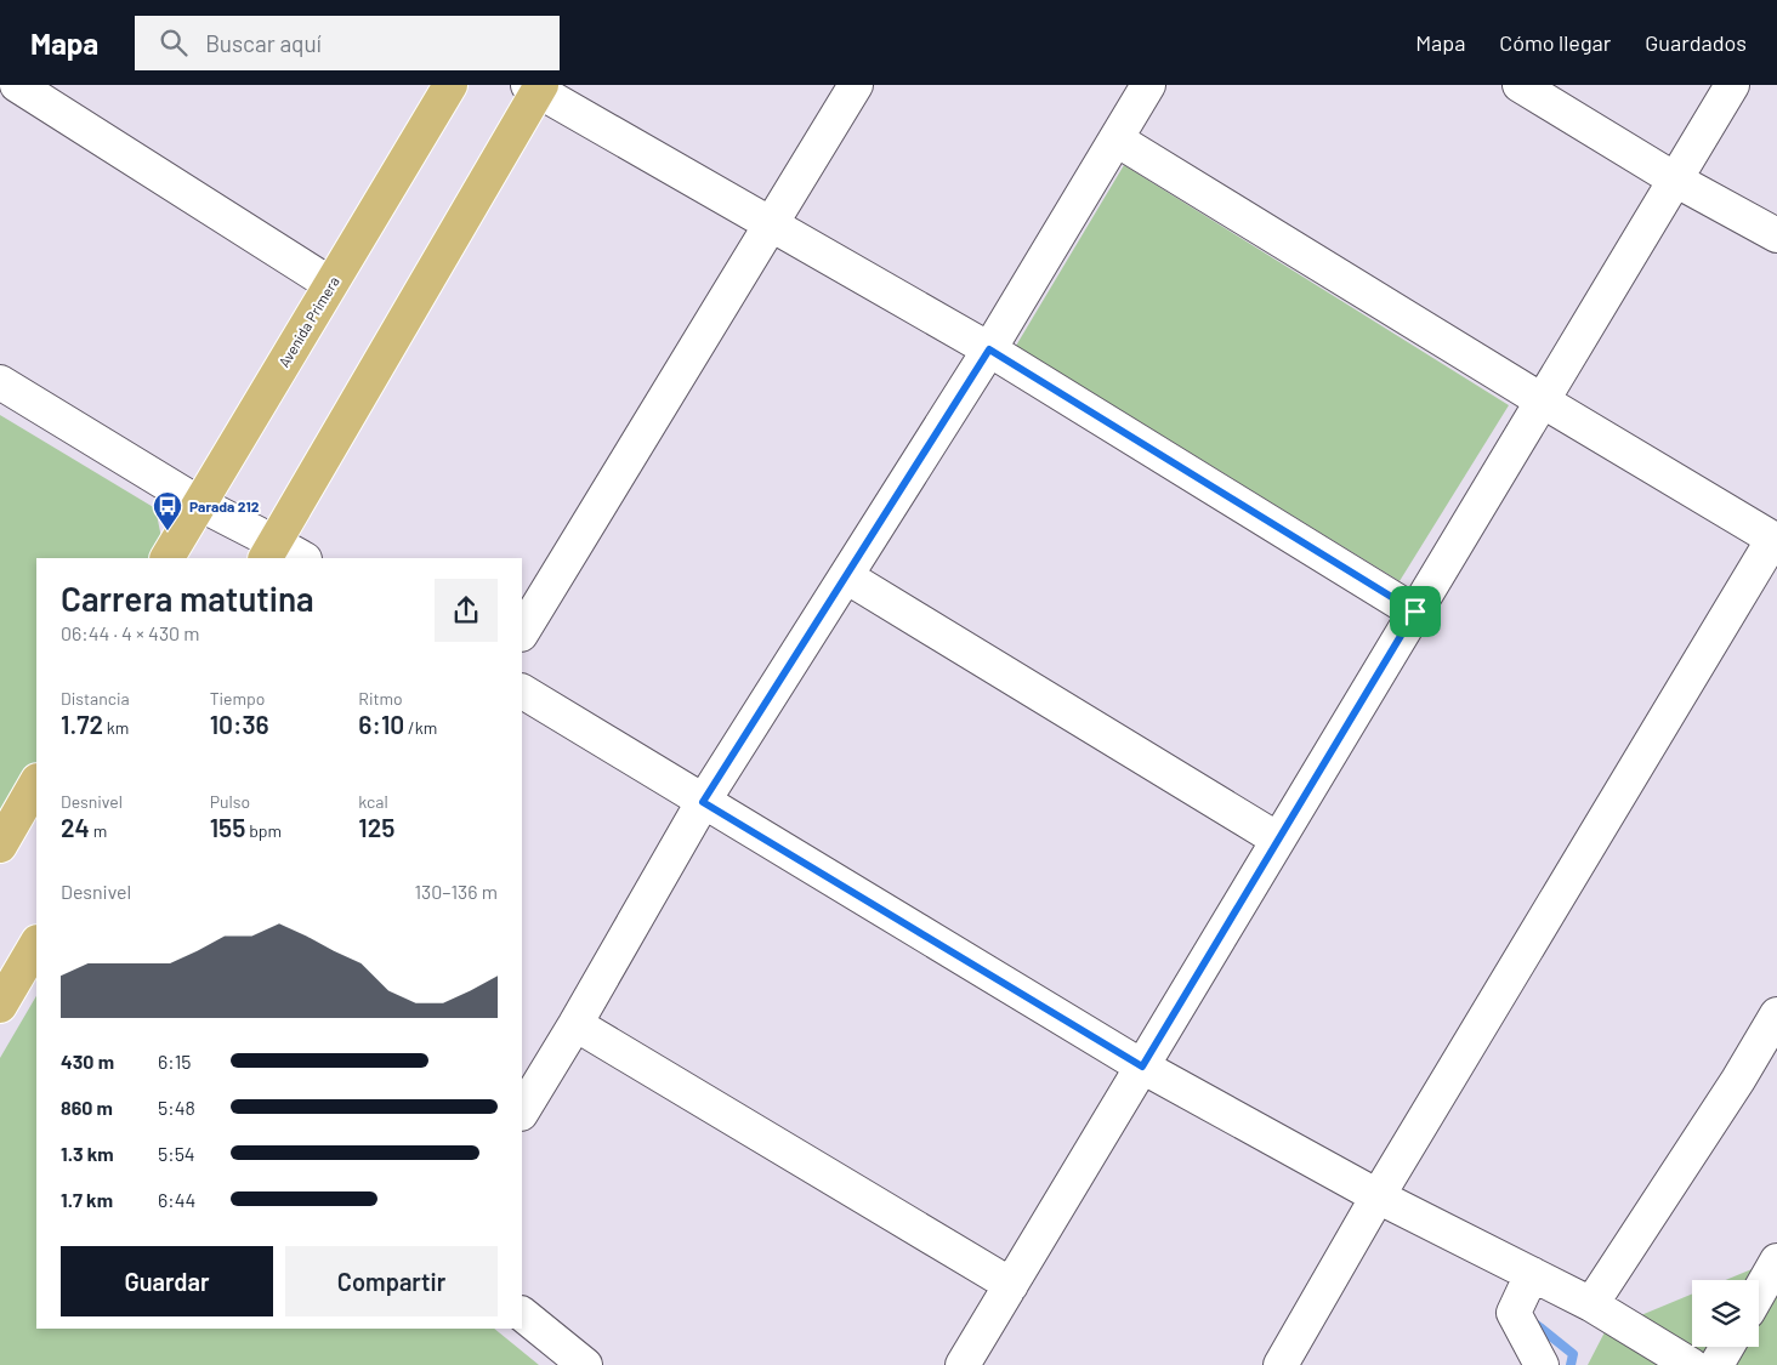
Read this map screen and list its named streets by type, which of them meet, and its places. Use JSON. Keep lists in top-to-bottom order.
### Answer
{
  "streets": {
    "main road": ["Avenida Primera"]
  },
  "places": {
    "bus stop": ["Parada 212"]
  },
  "page": {
    "header": "Mapa",
    "search": "Buscar aquí",
    "nav": ["Mapa", "Cómo llegar", "Guardados"],
    "heading": ["Carrera matutina", "06:44 · 4 × 430 m"],
    "stats": [
      ["Distancia", "1.72 km"],
      ["Tiempo", "10:36"],
      ["Ritmo", "6:10 /km"],
      ["Desnivel", "24 m"],
      ["Pulso", "155 bpm"],
      ["kcal", "125"]
    ],
    "chart": ["Desnivel", "130–136 m"],
    "list": [
      {
        "name": "430 m",
        "note": "6:15"
      },
      {
        "name": "860 m",
        "note": "5:48"
      },
      {
        "name": "1.3 km",
        "note": "5:54"
      },
      {
        "name": "1.7 km",
        "note": "6:44"
      }
    ],
    "buttons": ["Guardar", "Compartir"]
  }
}
